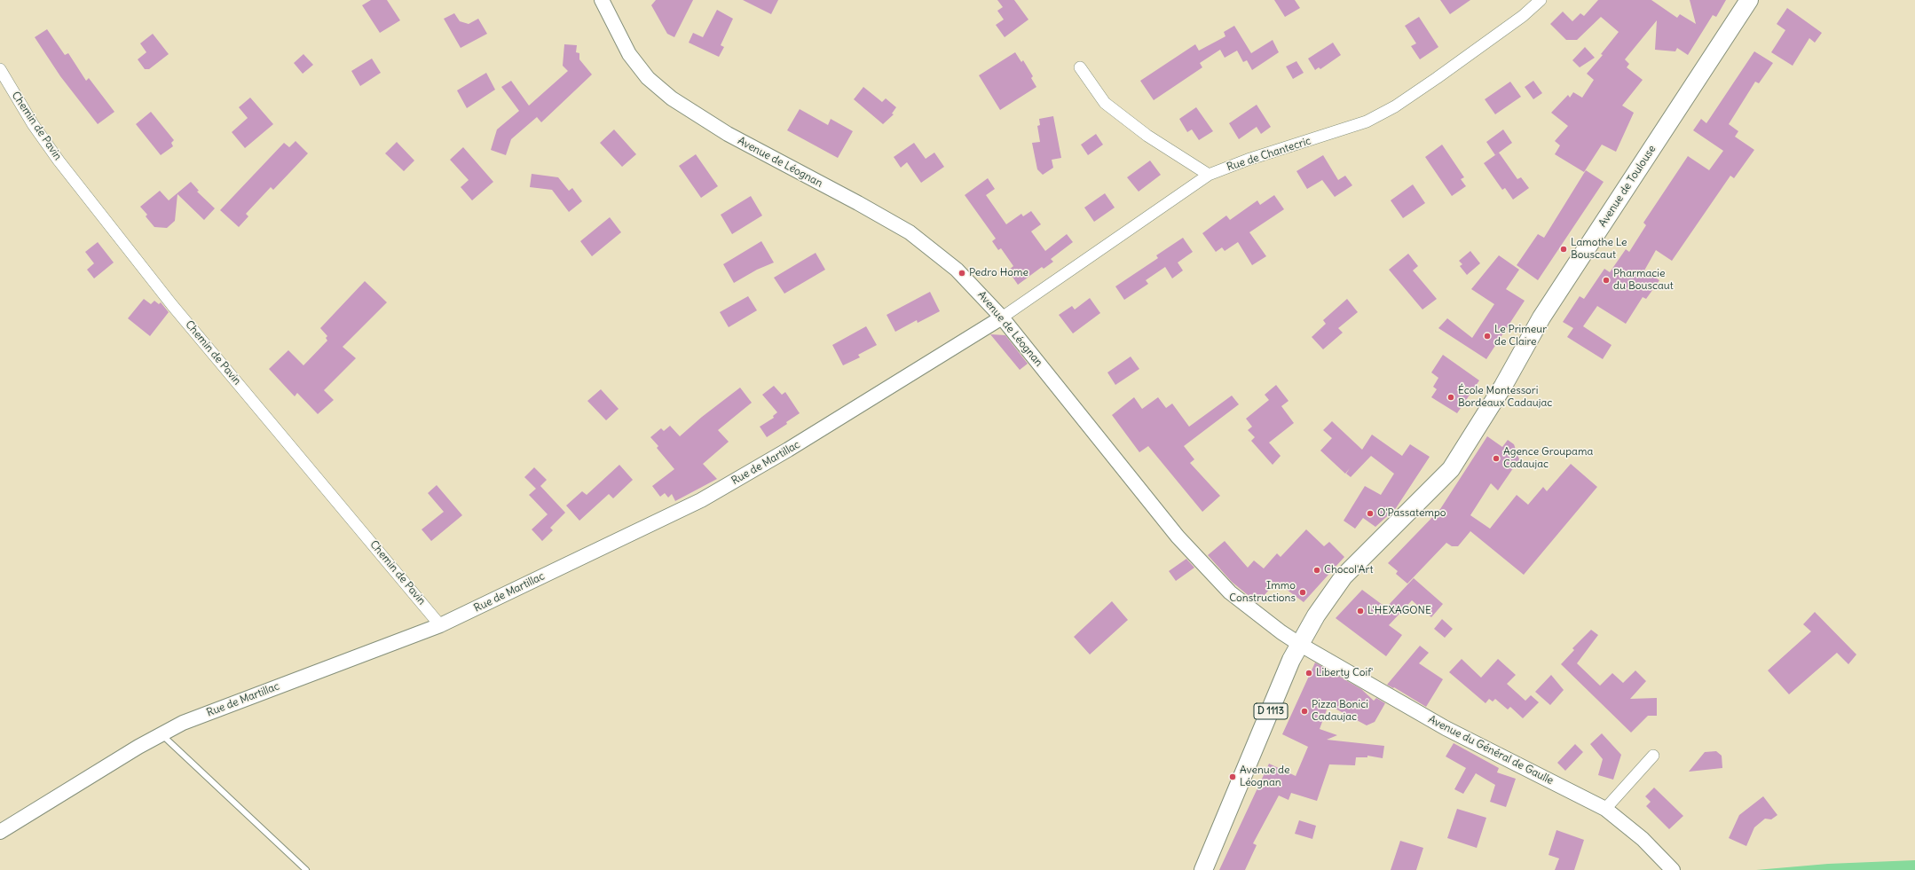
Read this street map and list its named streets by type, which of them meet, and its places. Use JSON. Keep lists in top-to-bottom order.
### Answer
{
  "streets": {
    "main road": ["Avenue de Toulouse", "D 1113"],
    "street": [
      "Chemin de Pavin",
      "Rue de Chantecric",
      "Avenue de Léognan",
      "Rue de Martillac",
      "Avenue du Général de Gaulle"
    ]
  },
  "crossings": [
    ["Chemin de Pavin", "Rue de Martillac"],
    ["Rue de Chantecric", "Avenue de Léognan"],
    ["Rue de Chantecric", "Rue de Martillac"],
    ["Avenue de Léognan", "Avenue de Toulouse"],
    ["Avenue de Léognan", "Rue de Martillac"],
    ["Avenue de Léognan", "Avenue du Général de Gaulle"],
    ["Avenue de Toulouse", "Avenue du Général de Gaulle"]
  ],
  "places": [
    "Lamothe Le Bouscaut",
    "Pedro Home",
    "Pharmacie du Bouscaut",
    "Le Primeur de Claire",
    "École Montessori Bordeaux Cadaujac",
    "Agence Groupama Cadaujac",
    "O'Passatempo",
    "Chocol'Art",
    "Immo Constructions",
    "L'HEXAGONE",
    "Liberty Coif'",
    "Pizza Bonici Cadaujac",
    "Avenue de Léognan"
  ]
}
